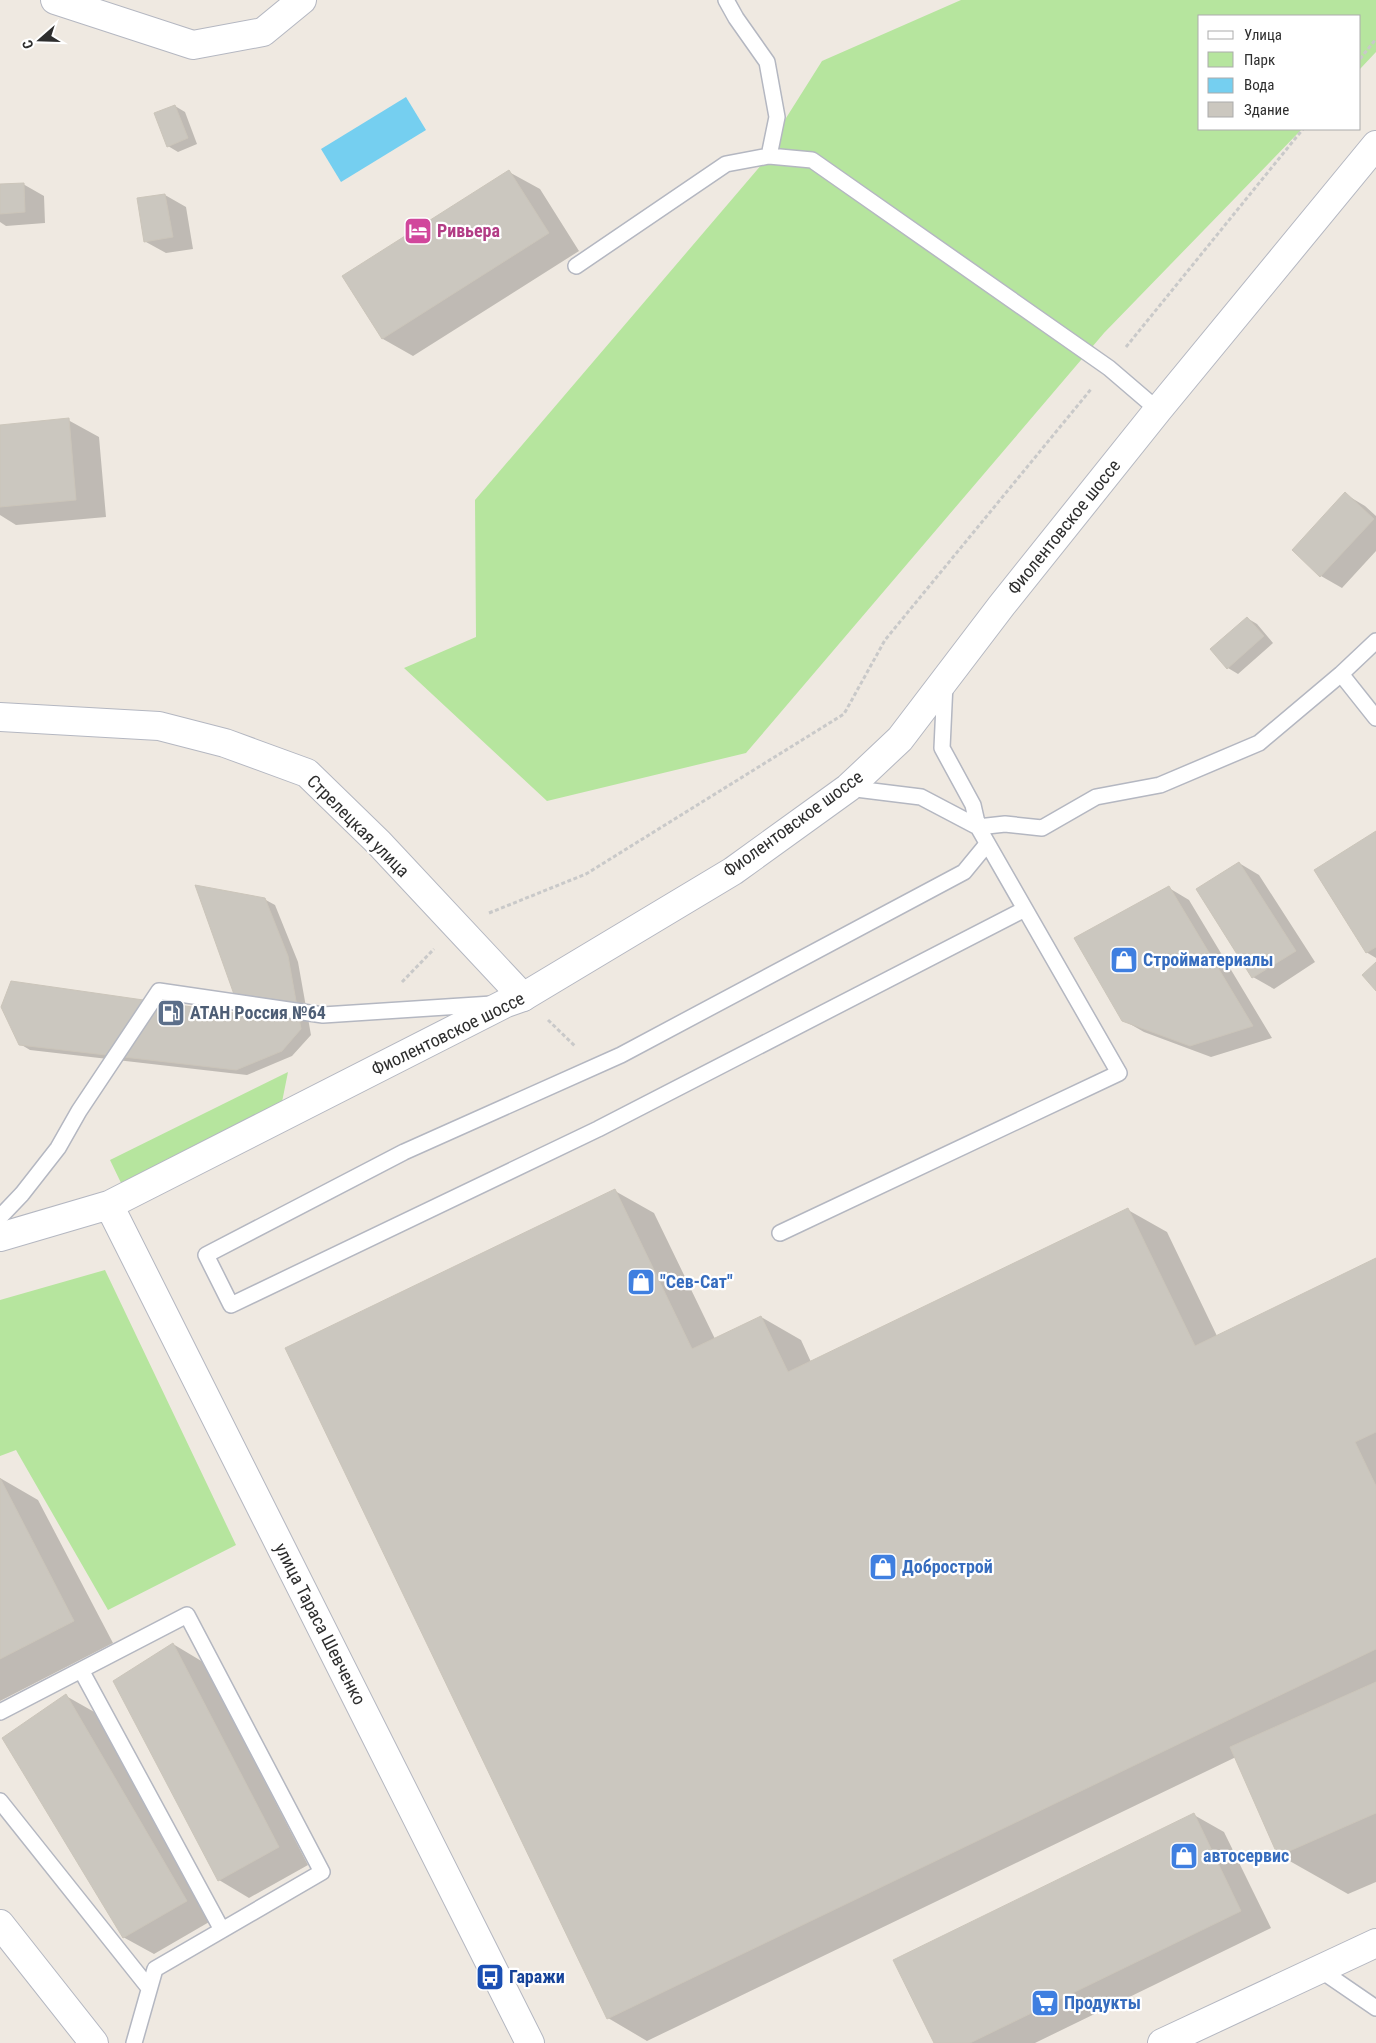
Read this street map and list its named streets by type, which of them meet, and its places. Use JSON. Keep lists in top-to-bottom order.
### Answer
{
  "streets": {
    "street": ["Фиолентовское шоссе", "Стрелецкая улица", "улица Тараса Шевченко"]
  },
  "crossings": [
    ["Фиолентовское шоссе", "Стрелецкая улица"],
    ["Фиолентовское шоссе", "улица Тараса Шевченко"]
  ],
  "places": {
    "hotel": ["Ривьера"],
    "shop": [
      "Стройматериалы",
      "\"Сев-Сат\"",
      "Добрострой",
      "автосервис"
    ],
    "fuel station": ["АТАН Россия №64"],
    "bus stop": ["Гаражи"],
    "supermarket": ["Продукты"]
  },
  "legend": [
    "Улица",
    "Парк",
    "Вода",
    "Здание"
  ],
  "north": "left"
}
